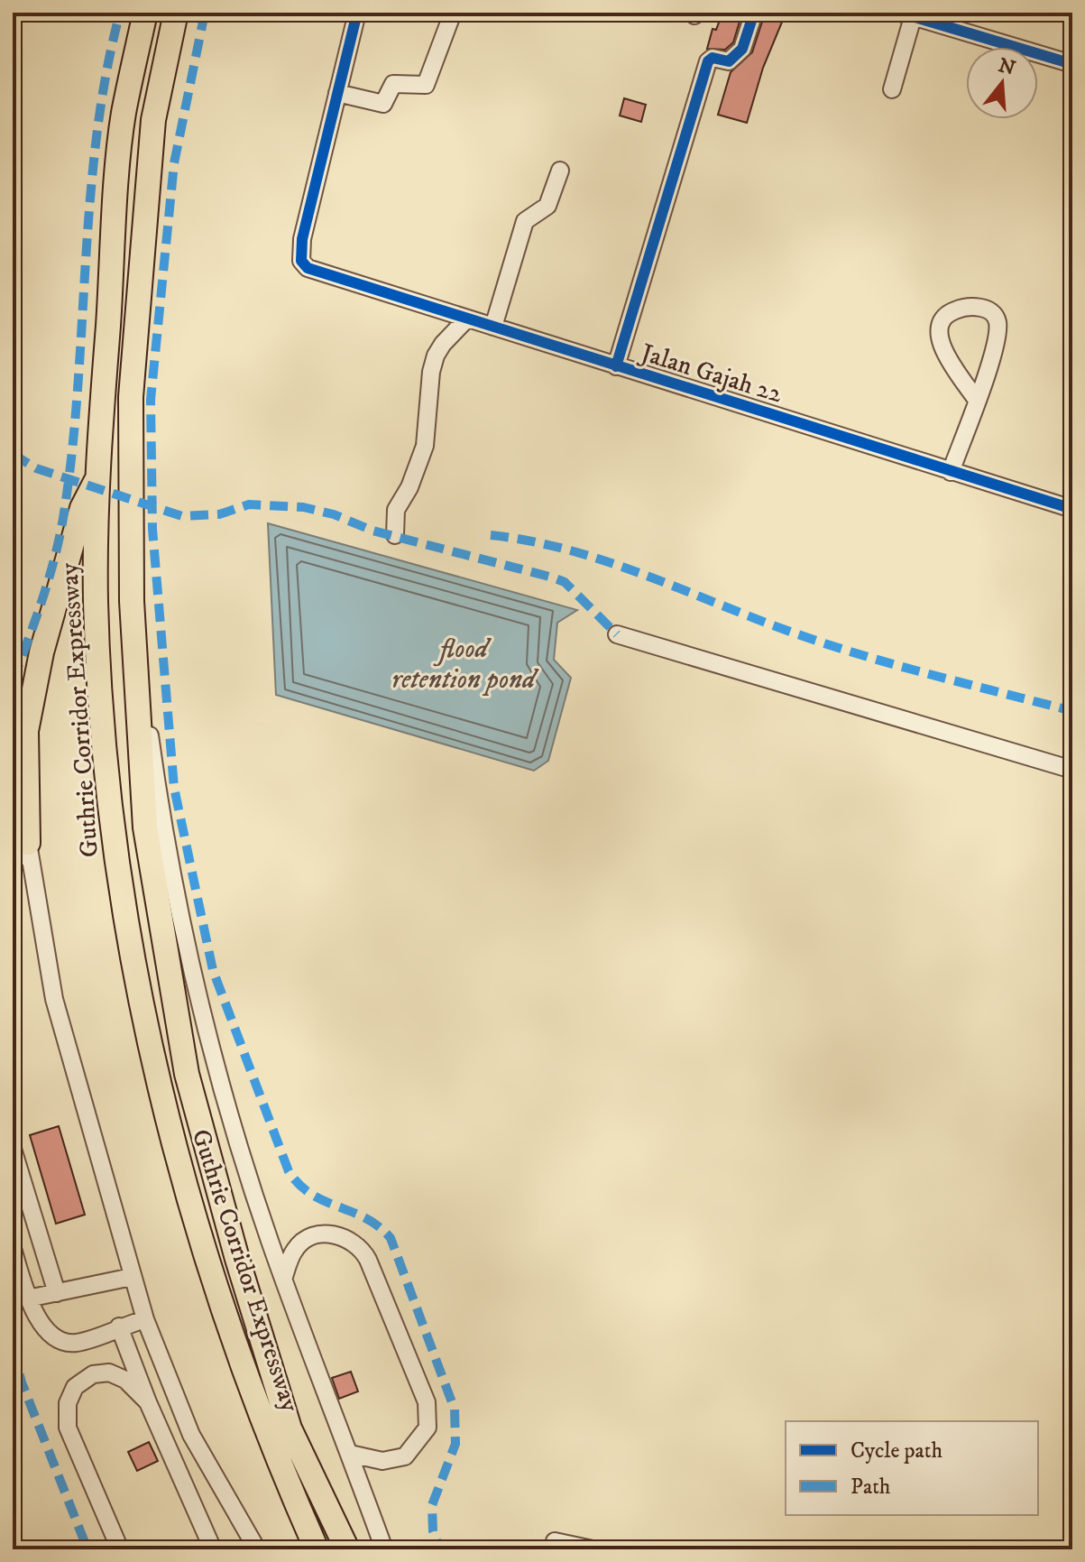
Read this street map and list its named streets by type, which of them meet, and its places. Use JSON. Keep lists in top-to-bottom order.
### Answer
{
  "streets": {
    "highway": ["Guthrie Corridor Expressway"],
    "street": ["Jalan Gajah 22"]
  },
  "water": ["flood retention pond"],
  "legend": ["Cycle path", "Path"],
  "north": "top"
}
